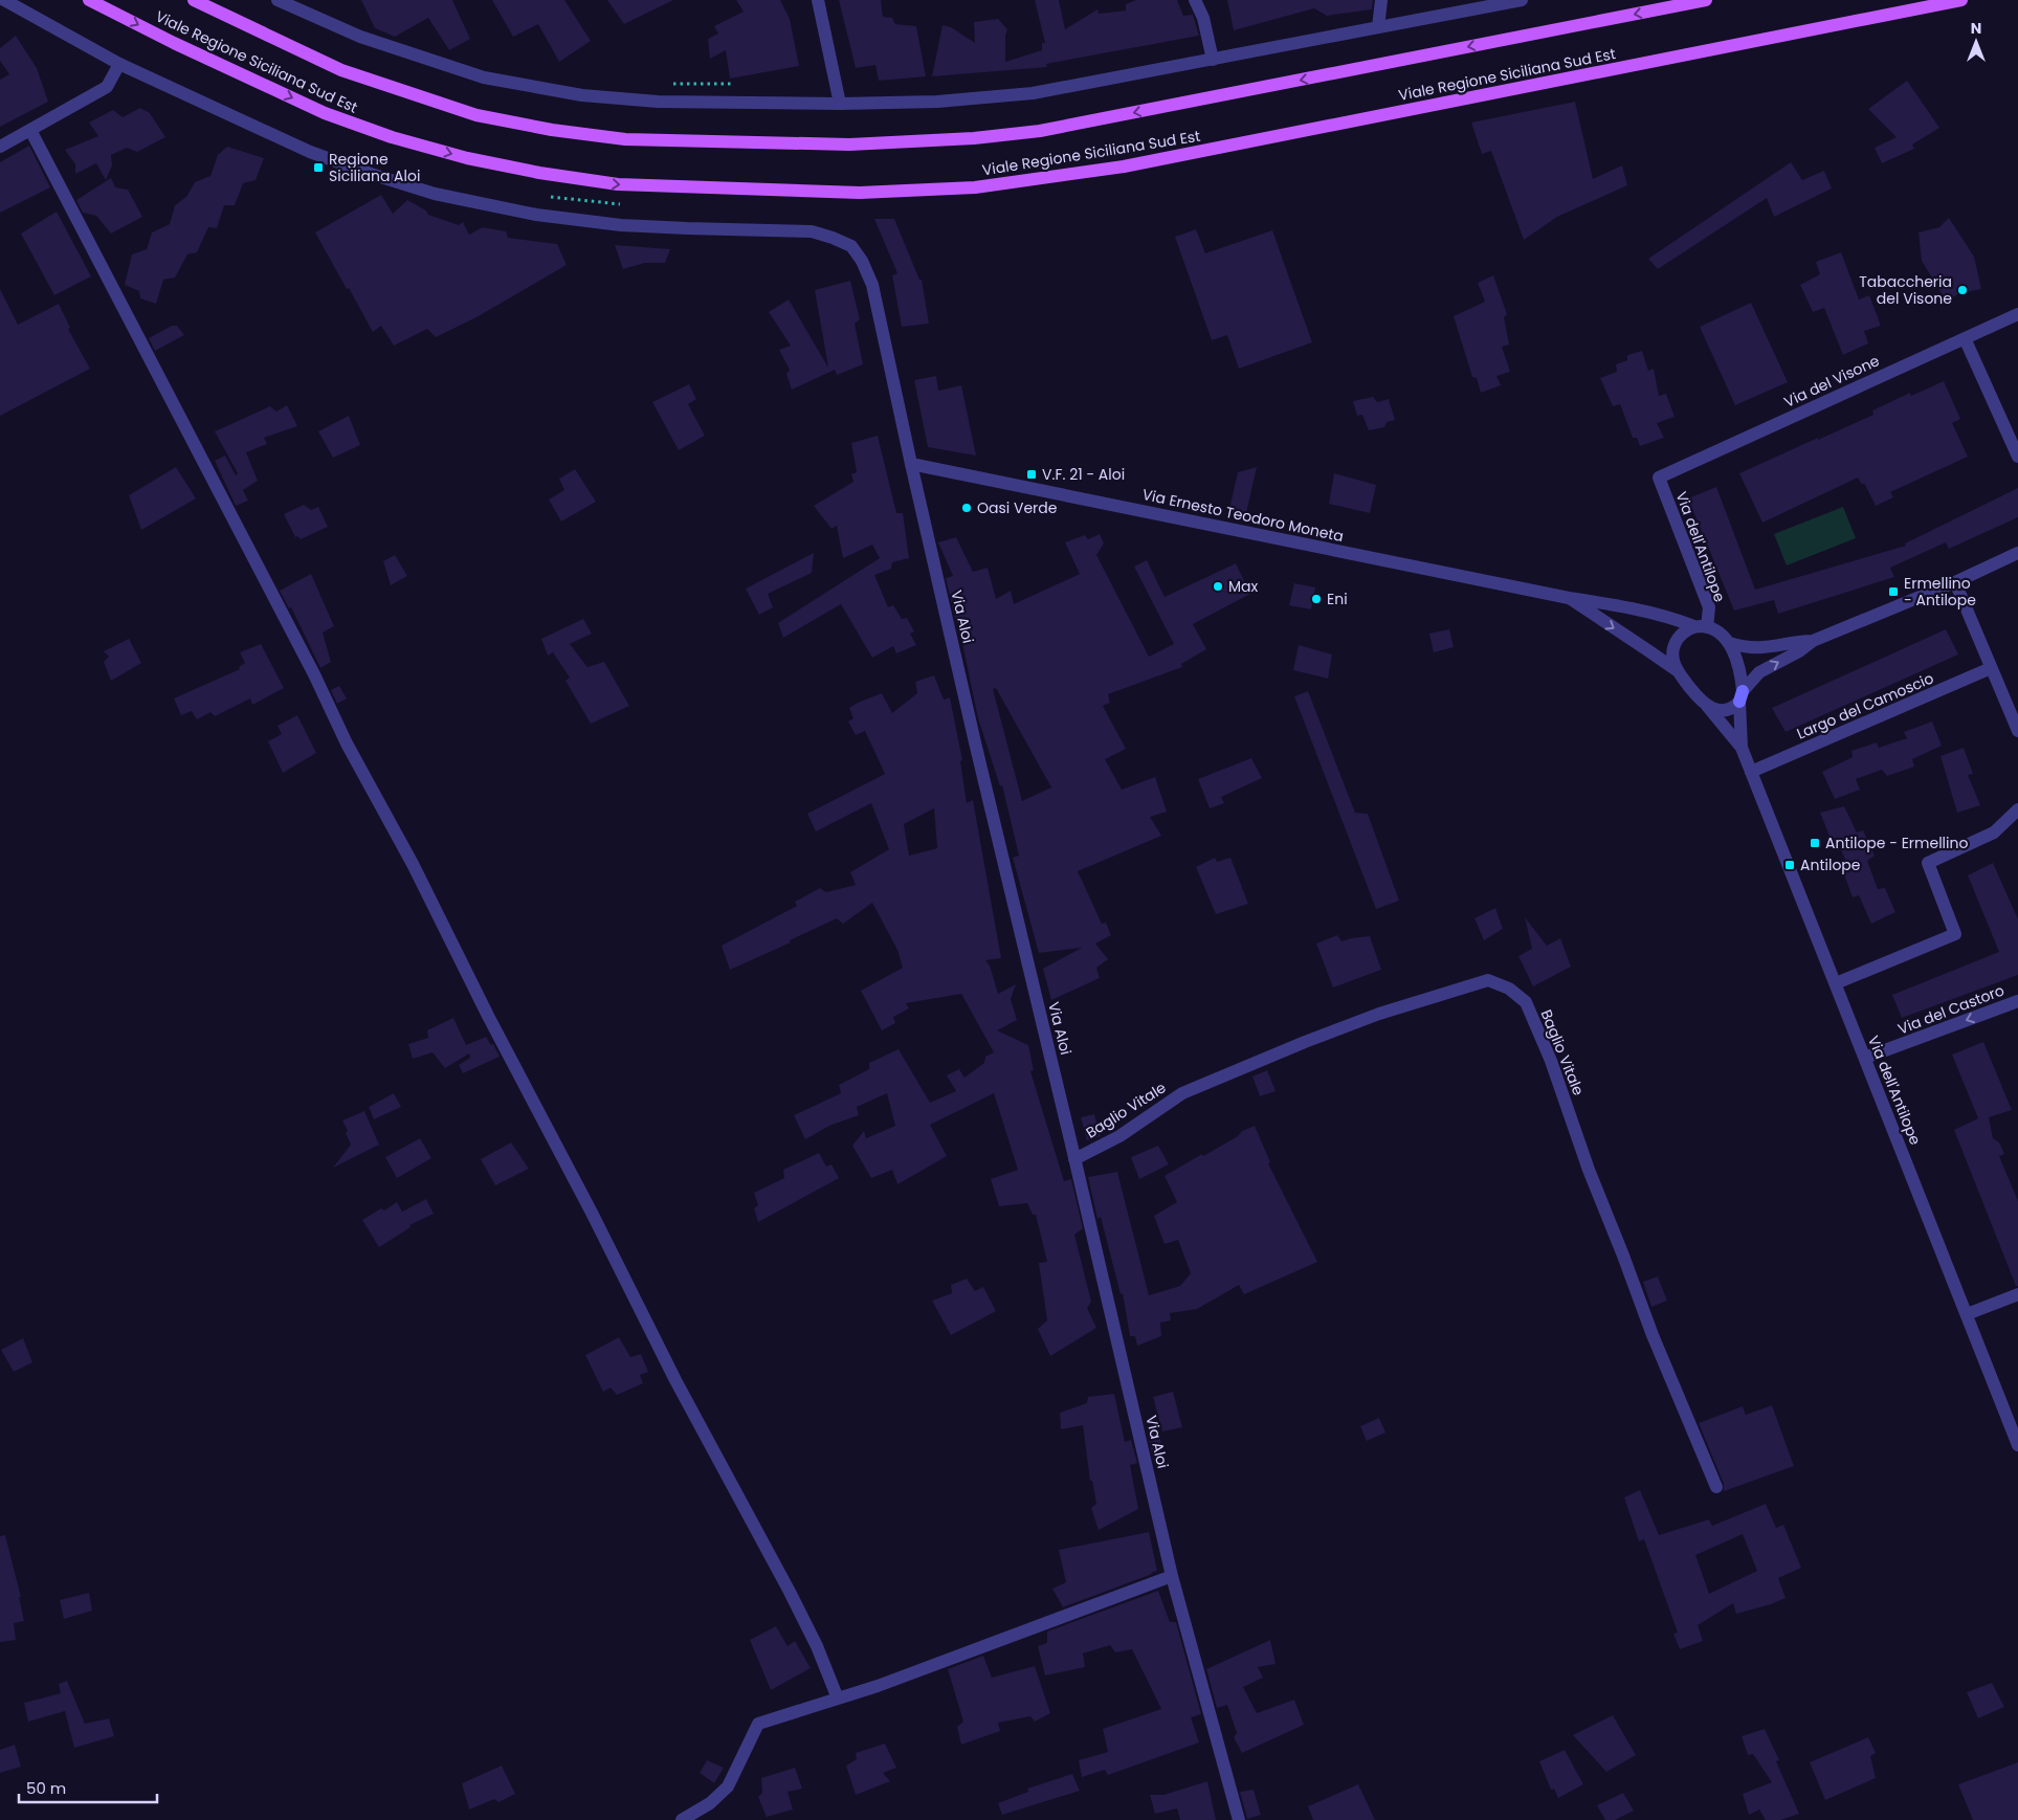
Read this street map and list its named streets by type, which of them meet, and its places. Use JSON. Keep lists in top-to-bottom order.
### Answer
{
  "streets": {
    "main road": ["Viale Regione Siciliana Sud Est"],
    "street": [
      "Via del Visone",
      "Via Ernesto Teodoro Moneta",
      "Via dell'Antilope",
      "Via Aloi",
      "Largo del Camoscio",
      "Via del Castoro",
      "Baglio Vitale"
    ]
  },
  "crossings": [
    ["Via del Visone", "Via dell'Antilope"],
    ["Via Ernesto Teodoro Moneta", "Via dell'Antilope"],
    ["Via Ernesto Teodoro Moneta", "Via Aloi"],
    ["Via dell'Antilope", "Largo del Camoscio"],
    ["Via dell'Antilope", "Via del Castoro"],
    ["Via Aloi", "Baglio Vitale"]
  ],
  "one_way": ["Via del Castoro"],
  "places": {
    "transit": [
      "Regione Siciliana Aloi",
      "V.F. 21 - Aloi",
      "Ermellino - Antilope",
      "Antilope - Ermellino",
      "Antilope"
    ],
    "other": [
      "Tabaccheria del Visone",
      "Oasi Verde",
      "Max",
      "Eni"
    ]
  },
  "scale_bar": "50 m",
  "north": "top"
}
